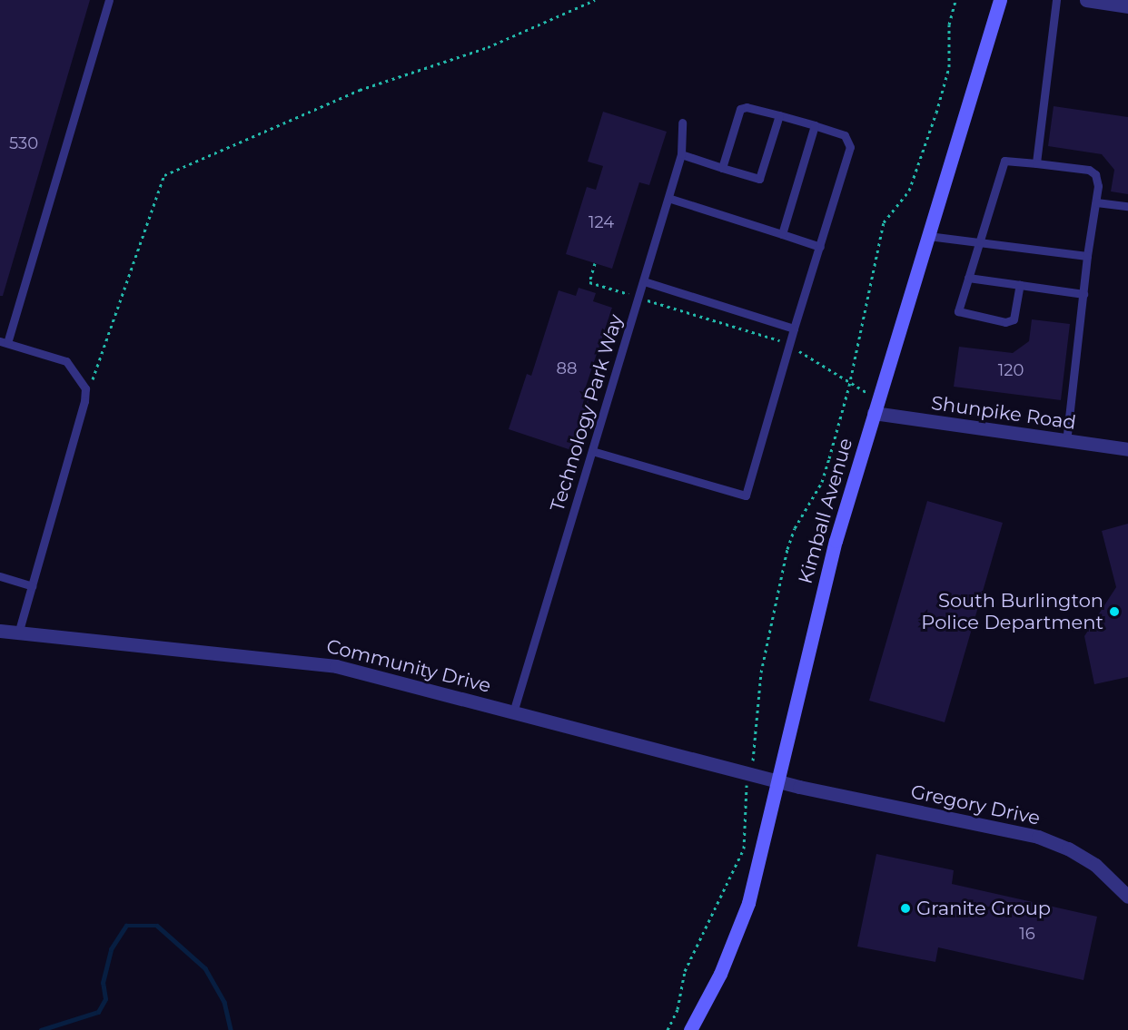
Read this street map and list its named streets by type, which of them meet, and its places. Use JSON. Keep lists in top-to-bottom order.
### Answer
{
  "streets": {
    "main road": ["Kimball Avenue"],
    "street": ["Shunpike Road", "Community Drive", "Gregory Drive"],
    "lane": ["Technology Park Way"]
  },
  "crossings": [
    ["Technology Park Way", "Community Drive"],
    ["Shunpike Road", "Kimball Avenue"],
    ["Kimball Avenue", "Community Drive"],
    ["Community Drive", "Gregory Drive"]
  ],
  "places": ["South Burlington Police Department", "Granite Group"],
  "house_numbers": [
    "530",
    "124",
    "88",
    "120",
    "16"
  ]
}
